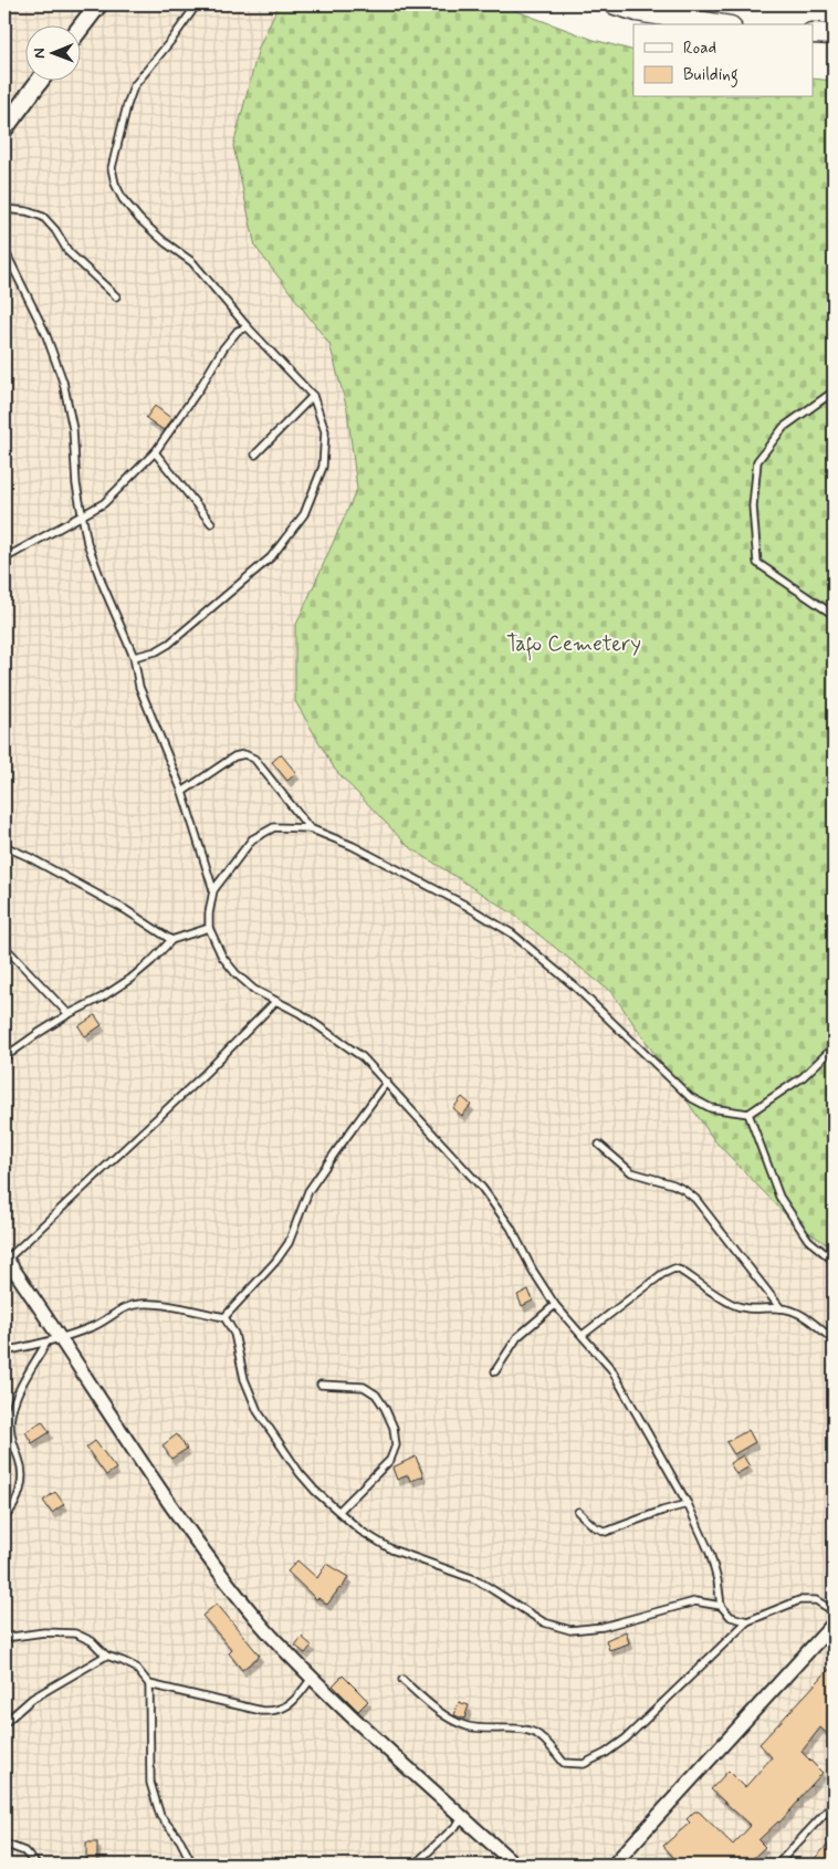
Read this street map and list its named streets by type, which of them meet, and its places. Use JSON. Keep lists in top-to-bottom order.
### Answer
{
  "parks": ["Tafo Cemetery"],
  "legend": ["Road", "Building"],
  "north": "left"
}
